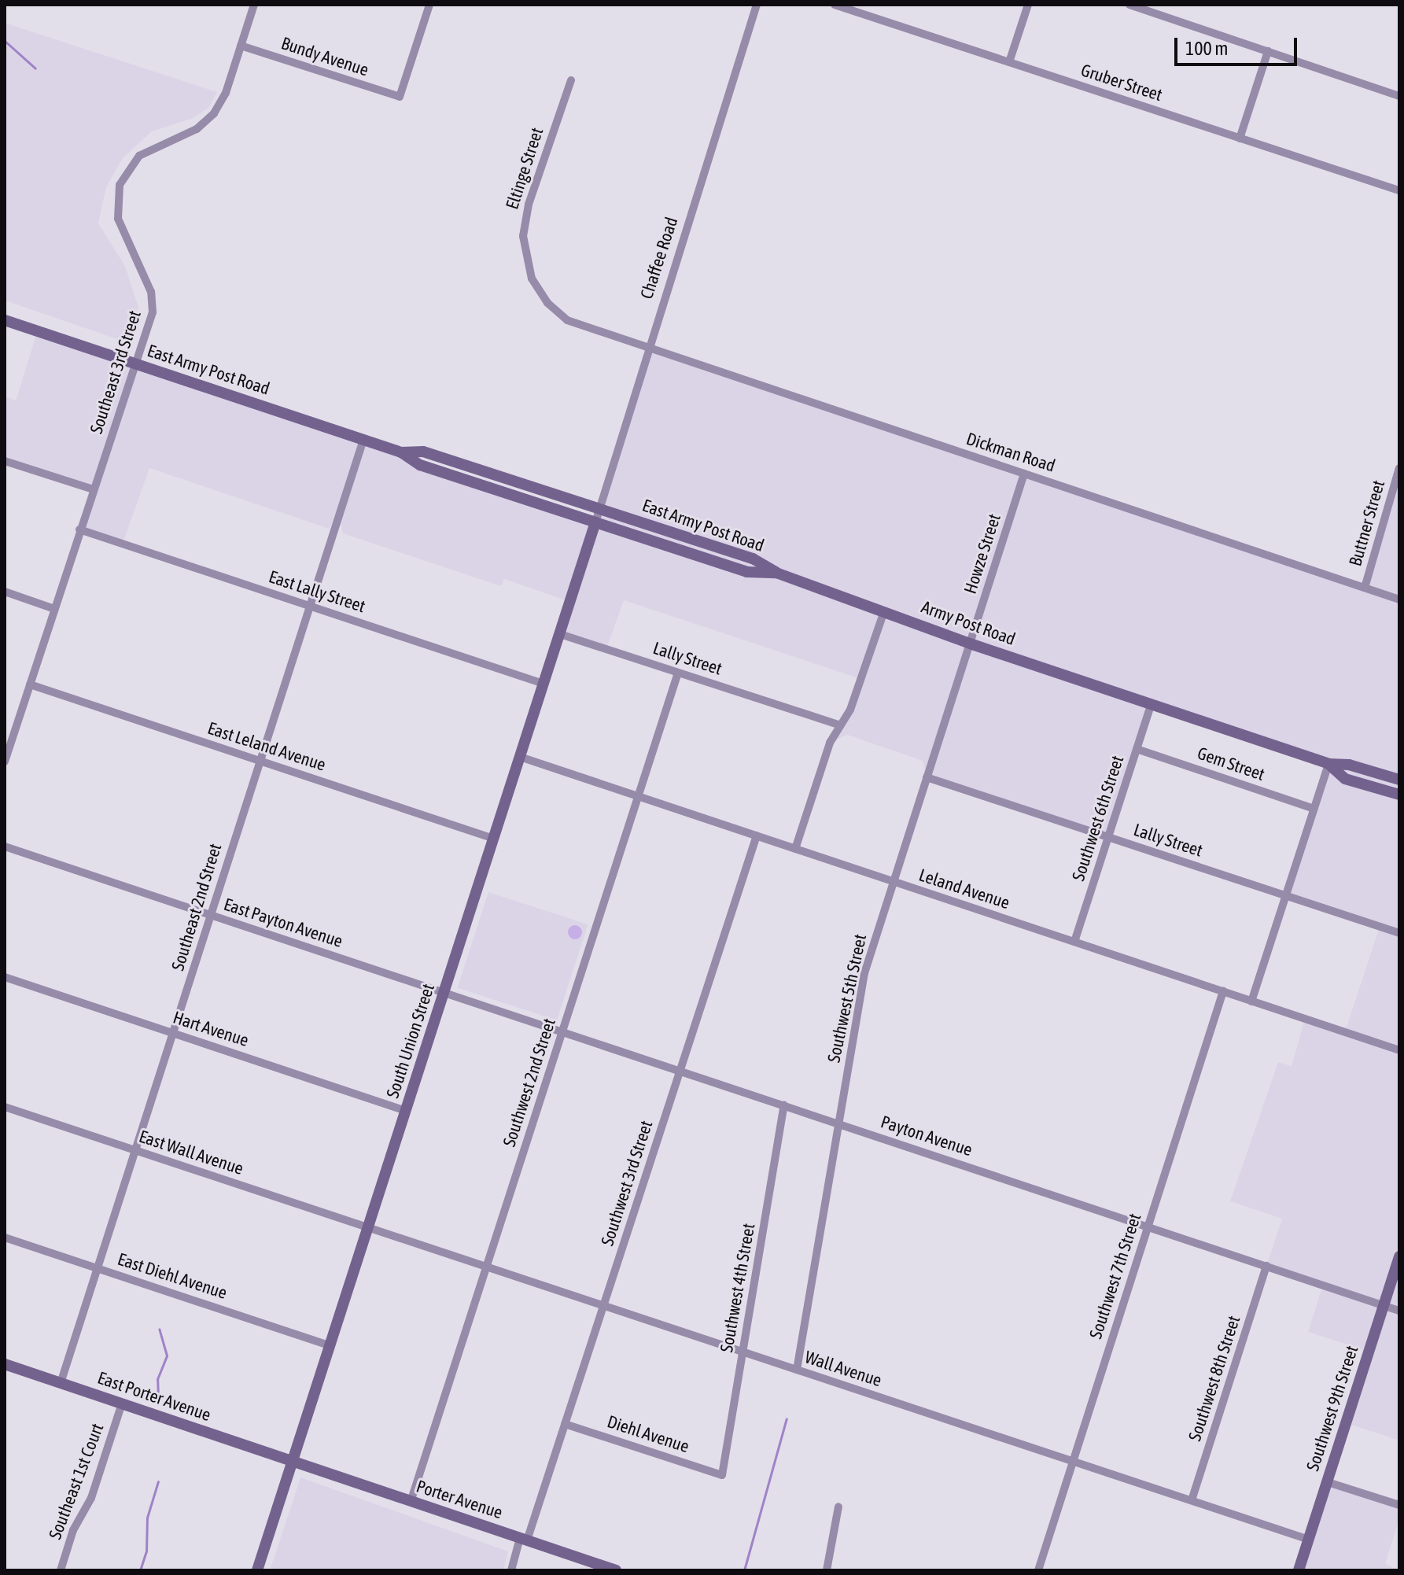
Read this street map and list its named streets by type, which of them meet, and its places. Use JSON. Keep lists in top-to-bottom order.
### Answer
{
  "streets": {
    "main road": [
      "East Army Post Road",
      "Army Post Road",
      "South Union Street",
      "East Porter Avenue",
      "Southwest 9th Street",
      "Porter Avenue"
    ],
    "street": [
      "Bundy Avenue",
      "Gruber Street",
      "Eltinge Street",
      "Chaffee Road",
      "Southeast 3rd Street",
      "Dickman Road",
      "Buttner Street",
      "Howze Street",
      "East Lally Street",
      "Lally Street",
      "East Leland Avenue",
      "Gem Street",
      "Southwest 6th Street",
      "Leland Avenue",
      "Southeast 2nd Street",
      "East Payton Avenue",
      "Southwest 5th Street",
      "Hart Avenue",
      "Southwest 2nd Street",
      "Payton Avenue",
      "East Wall Avenue",
      "Southwest 3rd Street",
      "East Diehl Avenue",
      "Southwest 7th Street",
      "Southwest 4th Street",
      "Wall Avenue",
      "Southwest 8th Street",
      "Diehl Avenue",
      "Southeast 1st Court"
    ]
  },
  "crossings": [
    ["Bundy Avenue", "Southeast 3rd Street"],
    ["Eltinge Street", "Chaffee Road"],
    ["Eltinge Street", "Dickman Road"],
    ["Chaffee Road", "East Army Post Road"],
    ["Chaffee Road", "Dickman Road"],
    ["Chaffee Road", "Army Post Road"],
    ["Chaffee Road", "South Union Street"],
    ["East Army Post Road", "Southeast 3rd Street"],
    ["East Army Post Road", "Army Post Road"],
    ["East Army Post Road", "Southeast 2nd Street"],
    ["East Army Post Road", "South Union Street"],
    ["Southeast 3rd Street", "East Lally Street"],
    ["Southeast 3rd Street", "East Leland Avenue"],
    ["Dickman Road", "Buttner Street"],
    ["Dickman Road", "Howze Street"],
    ["Howze Street", "Army Post Road"],
    ["Howze Street", "Southwest 5th Street"],
    ["East Lally Street", "Southeast 2nd Street"],
    ["East Lally Street", "South Union Street"],
    ["Army Post Road", "Southwest 6th Street"],
    ["Army Post Road", "Southwest 5th Street"],
    ["Army Post Road", "South Union Street"],
    ["Lally Street", "Southwest 6th Street"],
    ["Lally Street", "Southwest 5th Street"],
    ["Lally Street", "South Union Street"],
    ["Lally Street", "Southwest 2nd Street"],
    ["East Leland Avenue", "Southeast 2nd Street"],
    ["East Leland Avenue", "South Union Street"],
    ["Gem Street", "Southwest 6th Street"],
    ["Southwest 6th Street", "Leland Avenue"],
    ["Leland Avenue", "Southwest 5th Street"],
    ["Leland Avenue", "South Union Street"],
    ["Leland Avenue", "Southwest 2nd Street"],
    ["Leland Avenue", "Southwest 3rd Street"],
    ["Leland Avenue", "Southwest 7th Street"],
    ["Southeast 2nd Street", "East Payton Avenue"],
    ["Southeast 2nd Street", "Hart Avenue"],
    ["Southeast 2nd Street", "East Wall Avenue"],
    ["Southeast 2nd Street", "East Diehl Avenue"],
    ["Southeast 2nd Street", "East Porter Avenue"],
    ["East Payton Avenue", "South Union Street"],
    ["East Payton Avenue", "Payton Avenue"],
    ["Southwest 5th Street", "Payton Avenue"],
    ["Southwest 5th Street", "Wall Avenue"],
    ["Hart Avenue", "South Union Street"],
    ["South Union Street", "Payton Avenue"],
    ["South Union Street", "East Wall Avenue"],
    ["South Union Street", "East Diehl Avenue"],
    ["South Union Street", "Wall Avenue"],
    ["South Union Street", "East Porter Avenue"],
    ["South Union Street", "Porter Avenue"],
    ["Southwest 2nd Street", "Payton Avenue"],
    ["Southwest 2nd Street", "Wall Avenue"],
    ["Southwest 2nd Street", "Porter Avenue"],
    ["Payton Avenue", "Southwest 3rd Street"],
    ["Payton Avenue", "Southwest 7th Street"],
    ["Payton Avenue", "Southwest 4th Street"],
    ["Payton Avenue", "Southwest 8th Street"],
    ["Payton Avenue", "Southwest 9th Street"],
    ["East Wall Avenue", "Wall Avenue"],
    ["Southwest 3rd Street", "Wall Avenue"],
    ["Southwest 3rd Street", "Diehl Avenue"],
    ["Southwest 3rd Street", "Porter Avenue"],
    ["Southwest 7th Street", "Wall Avenue"],
    ["Southwest 4th Street", "Wall Avenue"],
    ["Southwest 4th Street", "Diehl Avenue"],
    ["Wall Avenue", "Southwest 8th Street"],
    ["Wall Avenue", "Southwest 9th Street"],
    ["East Porter Avenue", "Southeast 1st Court"],
    ["East Porter Avenue", "Porter Avenue"]
  ],
  "scale_bar": "100 m"
}
